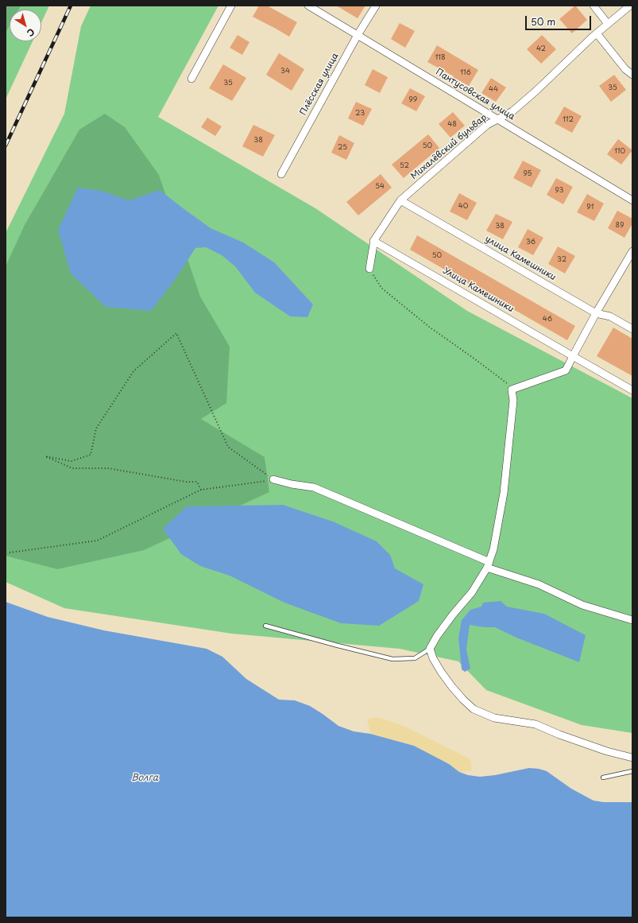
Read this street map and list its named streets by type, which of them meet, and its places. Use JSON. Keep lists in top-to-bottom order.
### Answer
{
  "streets": {
    "street": [
      "Плёсская улица",
      "Пантусовская улица",
      "Михалёвский бульвар",
      "улица Камешники",
      "Улица Камешники"
    ]
  },
  "crossings": [
    ["Плёсская улица", "Пантусовская улица"],
    ["Пантусовская улица", "Михалёвский бульвар"],
    ["Михалёвский бульвар", "улица Камешники"],
    ["Михалёвский бульвар", "Улица Камешники"]
  ],
  "water": ["Волга"],
  "house_numbers": [
    "42",
    "118",
    "34",
    "116",
    "35",
    "35",
    "44",
    "99",
    "23",
    "112",
    "48",
    "38",
    "50",
    "25",
    "110",
    "52",
    "95",
    "54",
    "93",
    "40",
    "91",
    "89",
    "38",
    "36",
    "50",
    "32",
    "46"
  ],
  "scale_bar": "50 m",
  "north": "bottom right"
}
